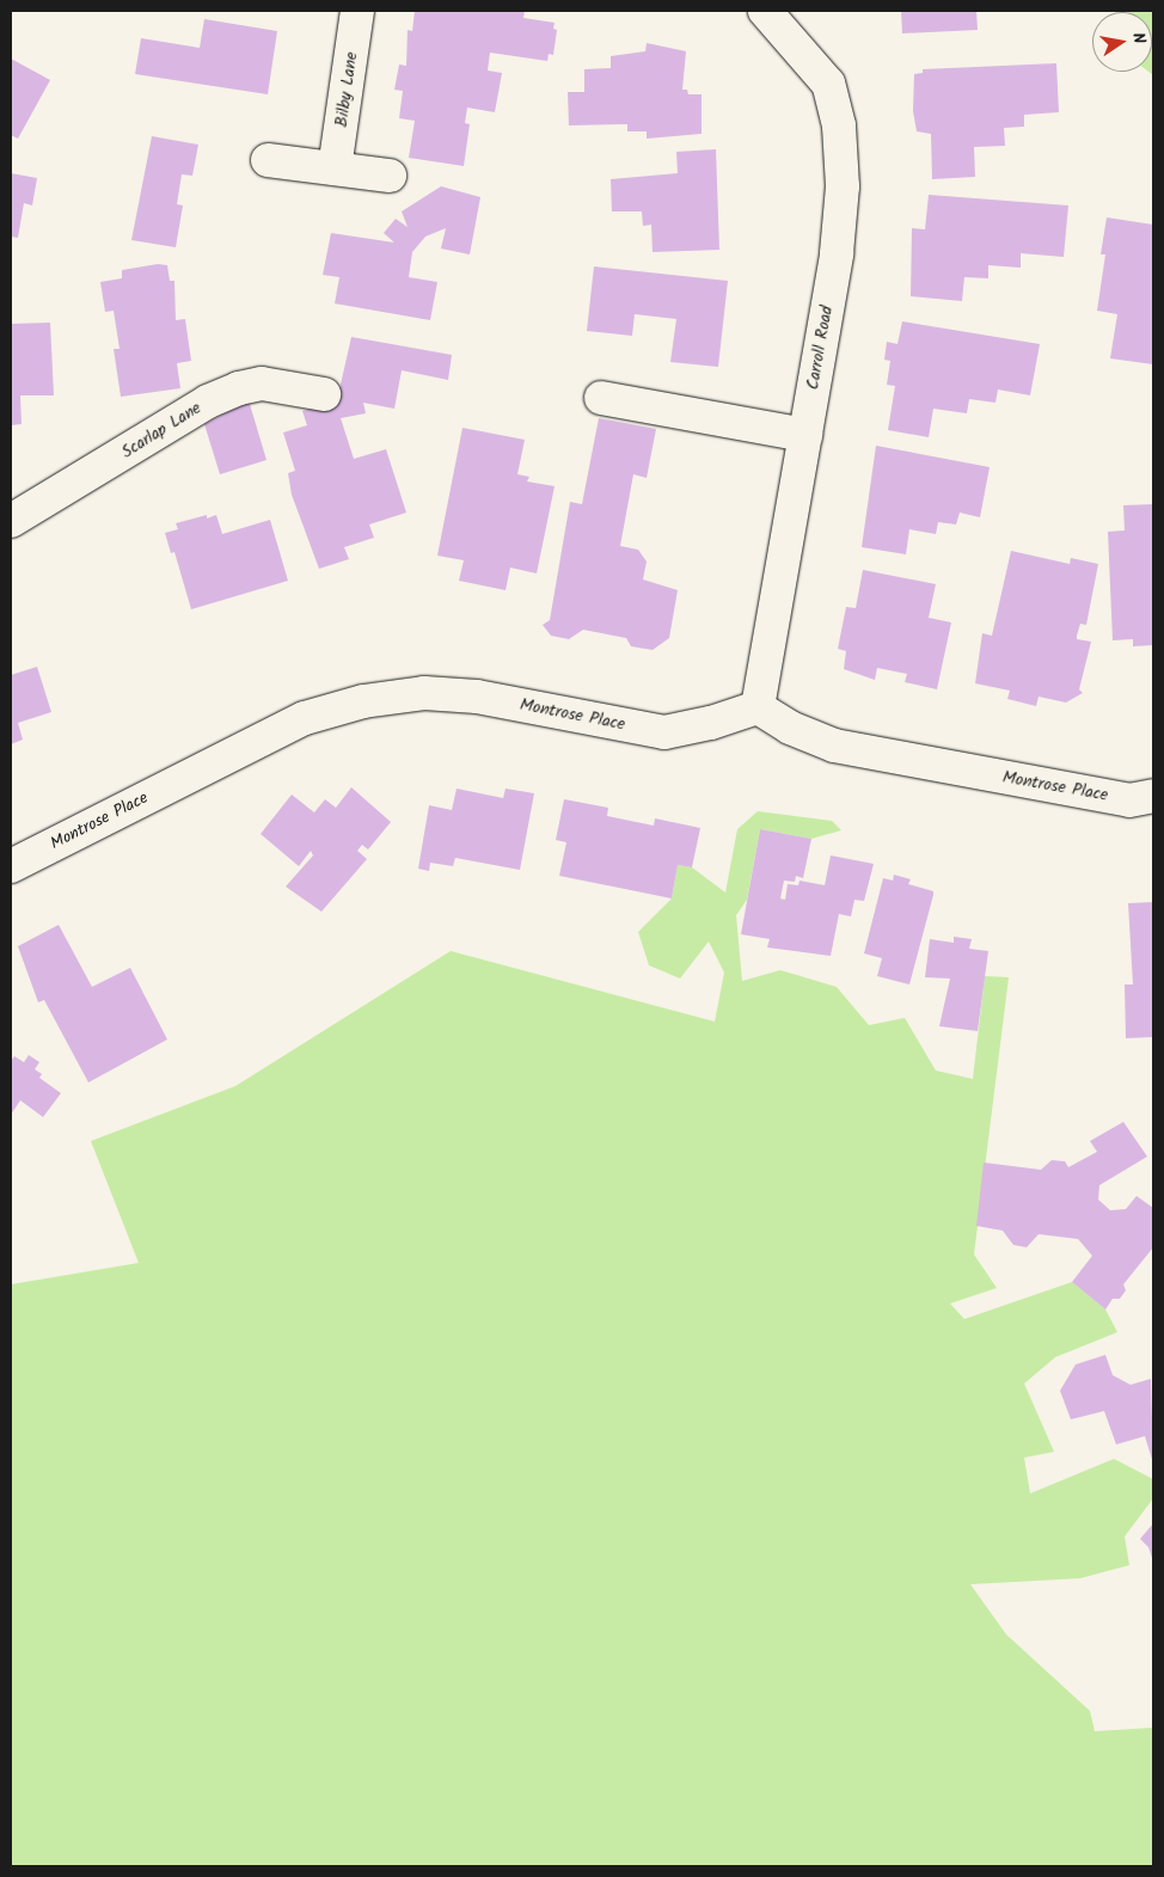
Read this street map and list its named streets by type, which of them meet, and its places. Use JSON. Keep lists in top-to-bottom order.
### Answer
{
  "streets": {
    "street": [
      "Bilby Lane",
      "Carroll Road",
      "Scarlap Lane",
      "Montrose Place"
    ]
  },
  "crossings": [
    ["Carroll Road", "Montrose Place"]
  ],
  "north": "right"
}
